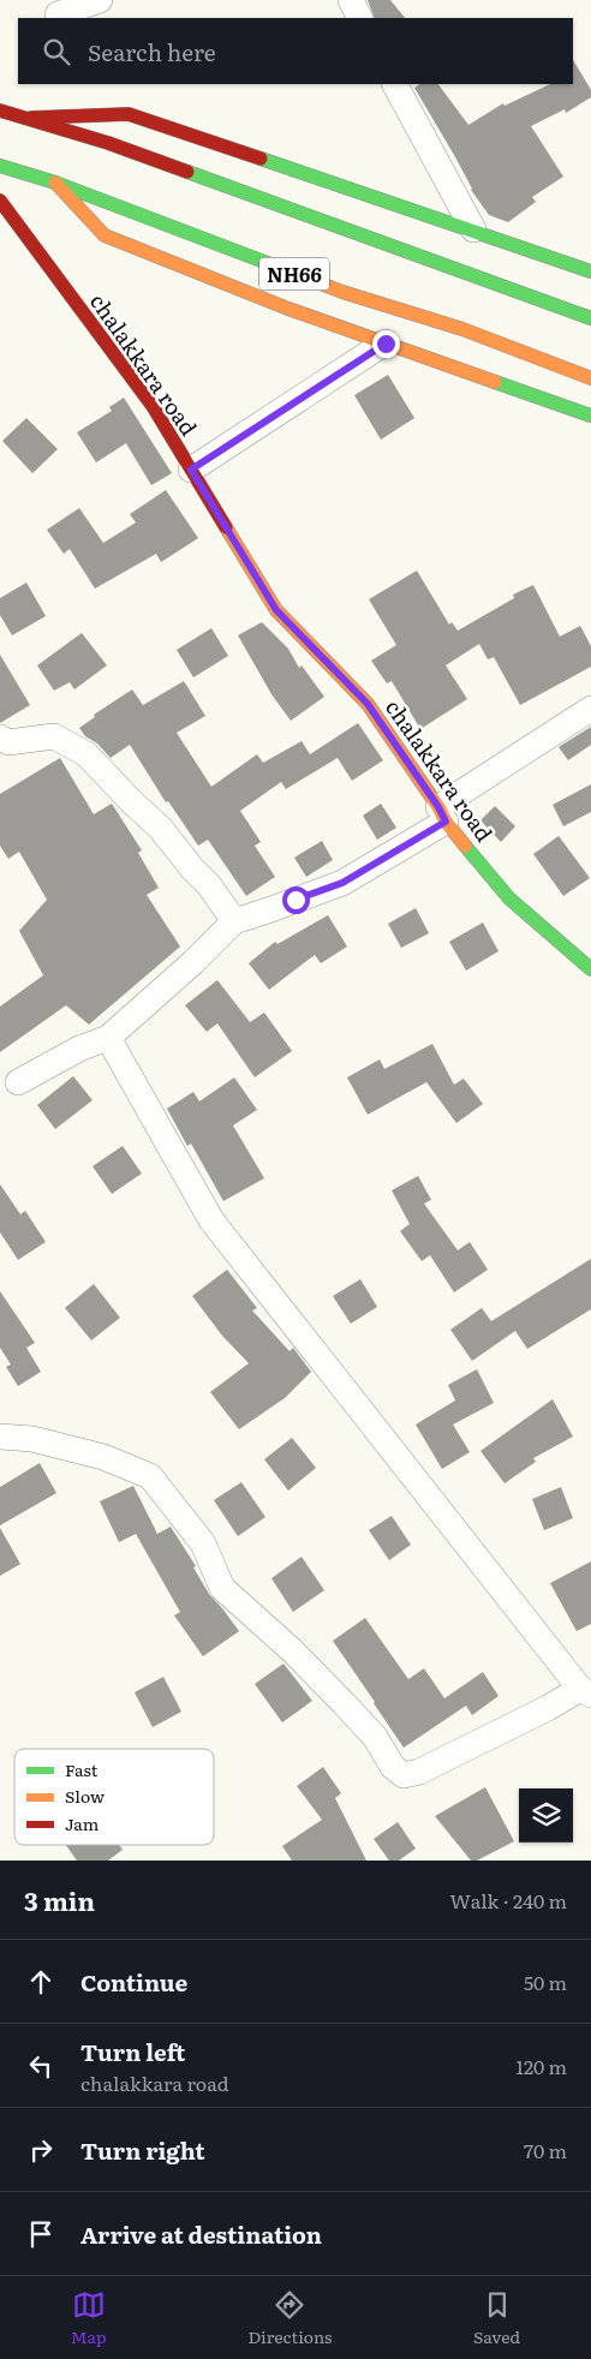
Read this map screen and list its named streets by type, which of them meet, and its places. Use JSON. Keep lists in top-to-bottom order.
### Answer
{
  "streets": {
    "main road": ["NH66", "chalakkara road"]
  },
  "legend": ["Fast", "Slow", "Jam"],
  "page": {
    "search": "Search here",
    "heading": ["3 min", "Walk · 240 m"],
    "list": [
      ["Continue", "50 m"],
      ["Turn left", "chalakkara road", "120 m"],
      ["Turn right", "70 m"],
      "Arrive at destination"
    ],
    "nav": ["Map", "Directions", "Saved"]
  }
}
